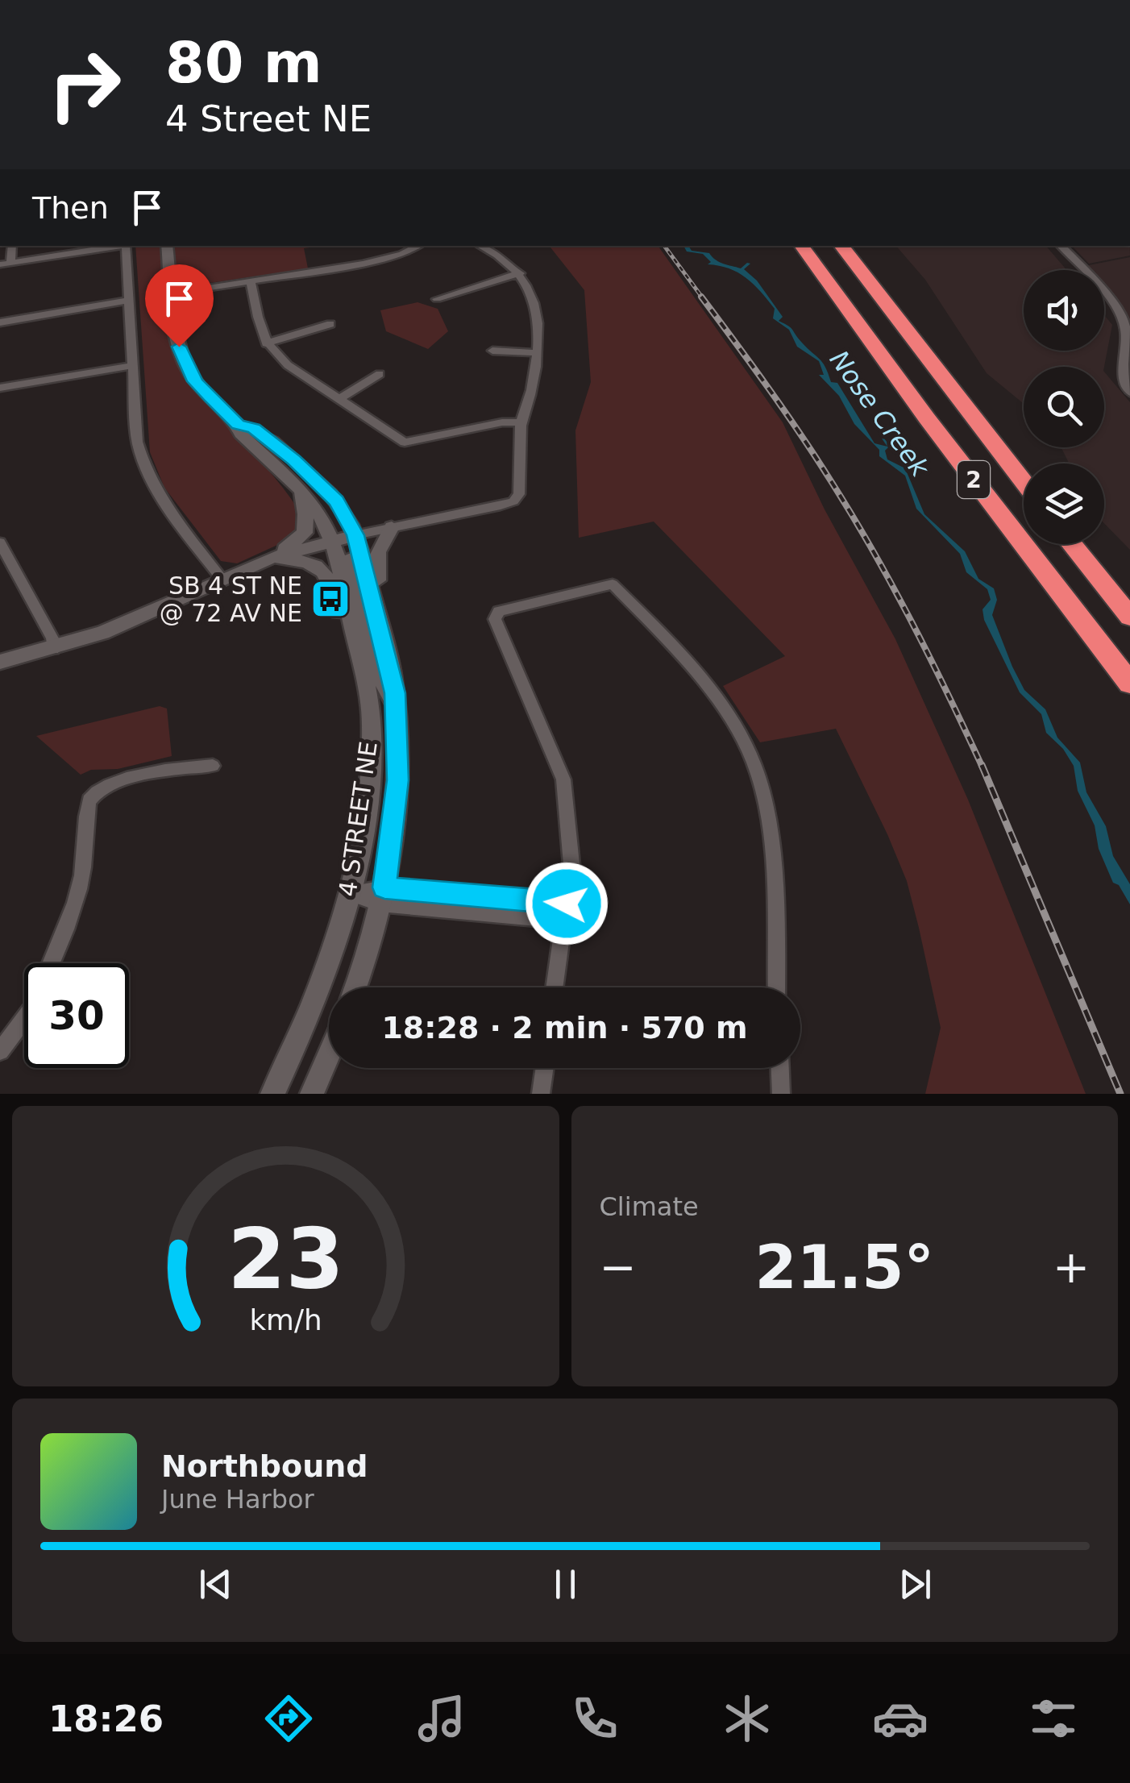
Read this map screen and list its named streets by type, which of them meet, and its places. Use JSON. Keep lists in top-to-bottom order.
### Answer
{
  "streets": {
    "highway": ["2"],
    "main road": ["4 STREET NE"]
  },
  "water": ["Nose Creek"],
  "places": {
    "bus stop": ["SB 4 ST NE @ 72 AV NE"]
  },
  "page": {
    "turn": ["80 m", "4 Street NE"],
    "then": "Then",
    "limit": "30",
    "trip": "18:28 · 2 min · 570 m",
    "tile": "Climate",
    "heat": ["−", "21.5°", "+"],
    "song": ["Northbound", "June Harbor"],
    "tabs": "18:26",
    "gauge": ["23", "km/h"]
  }
}
